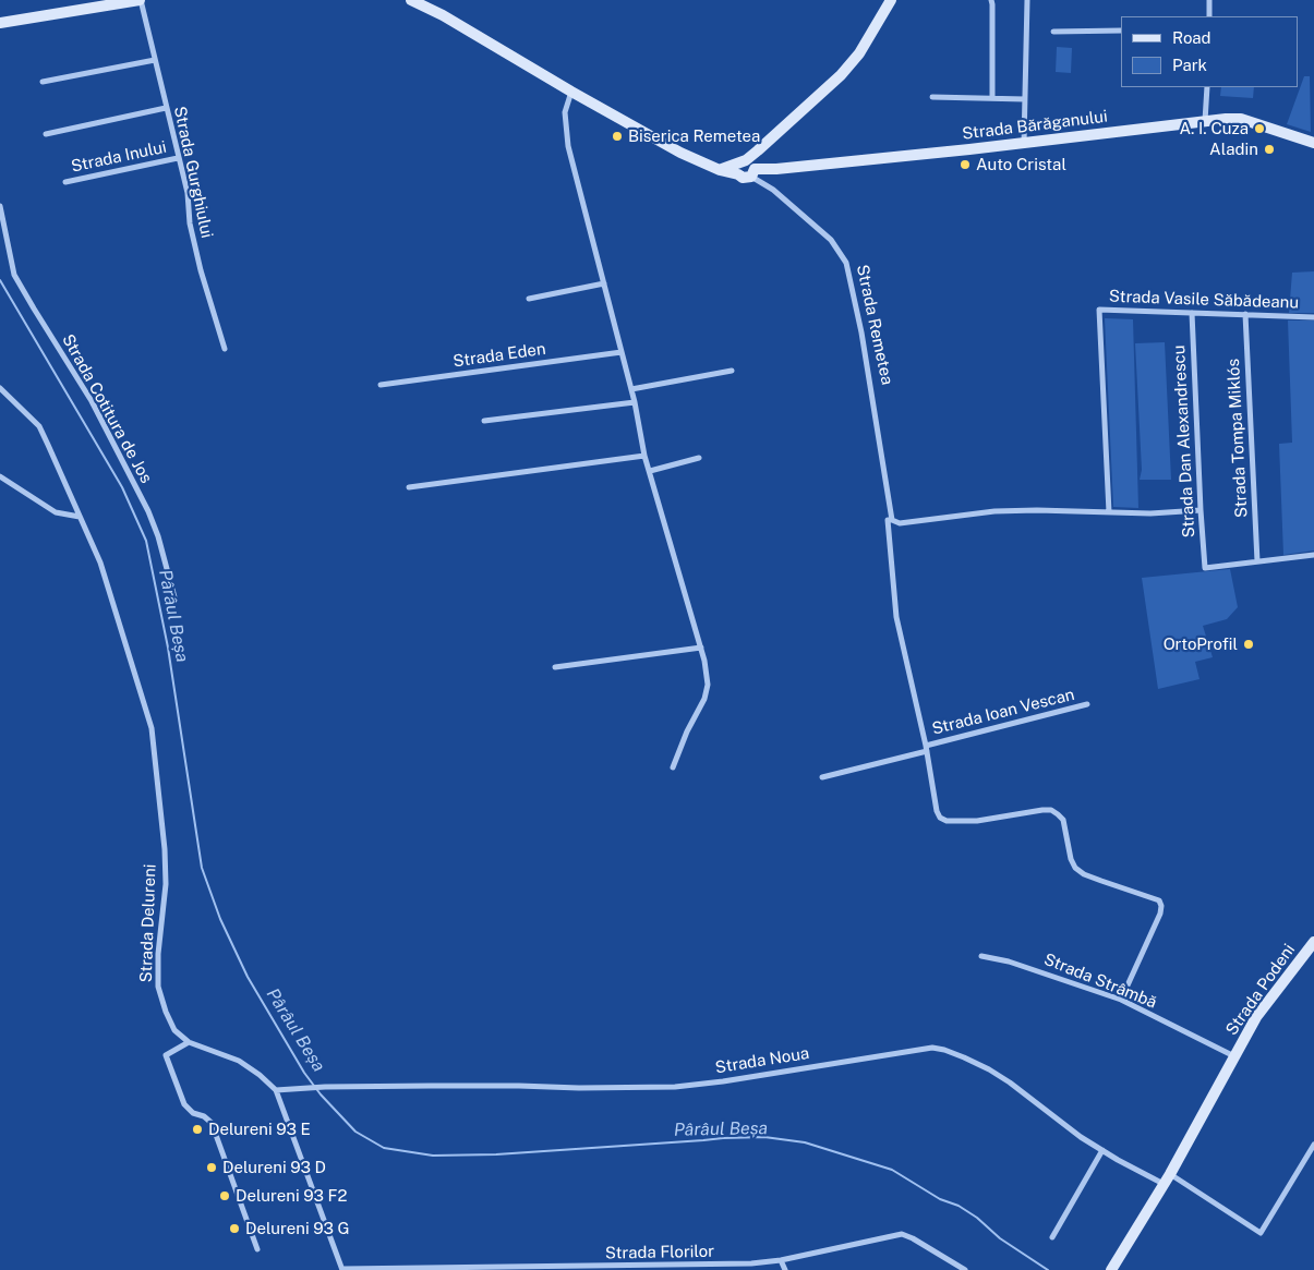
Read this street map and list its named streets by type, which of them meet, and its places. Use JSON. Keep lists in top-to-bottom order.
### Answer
{
  "streets": {
    "street": [
      "Strada Bărăganului",
      "Strada Inului",
      "Strada Gurghiului",
      "Strada Vasile Săbădeanu",
      "Strada Remetea",
      "Strada Eden",
      "Strada Cotitura de Jos",
      "Strada Tompa Miklós",
      "Strada Dan Alexandrescu",
      "Strada Ioan Vescan",
      "Strada Delureni",
      "Strada Strâmbă",
      "Strada Podeni",
      "Strada Noua",
      "Strada Florilor"
    ]
  },
  "crossings": [
    ["Strada Bărăganului", "Strada Remetea"],
    ["Strada Inului", "Strada Gurghiului"],
    ["Strada Vasile Săbădeanu", "Strada Tompa Miklós"],
    ["Strada Vasile Săbădeanu", "Strada Dan Alexandrescu"],
    ["Strada Remetea", "Strada Ioan Vescan"],
    ["Strada Tompa Miklós", "Strada Dan Alexandrescu"],
    ["Strada Ioan Vescan", "Strada Strâmbă"],
    ["Strada Delureni", "Strada Noua"],
    ["Strada Delureni", "Strada Florilor"],
    ["Strada Strâmbă", "Strada Podeni"],
    ["Strada Podeni", "Strada Noua"]
  ],
  "water": ["Pârâul Beșa"],
  "places": [
    "A. I. Cuza",
    "Biserica Remetea",
    "Aladin",
    "Auto Cristal",
    "OrtoProfil",
    "Delureni 93 E",
    "Delureni 93 D",
    "Delureni 93 F2",
    "Delureni 93 G"
  ],
  "legend": ["Road", "Park"]
}
